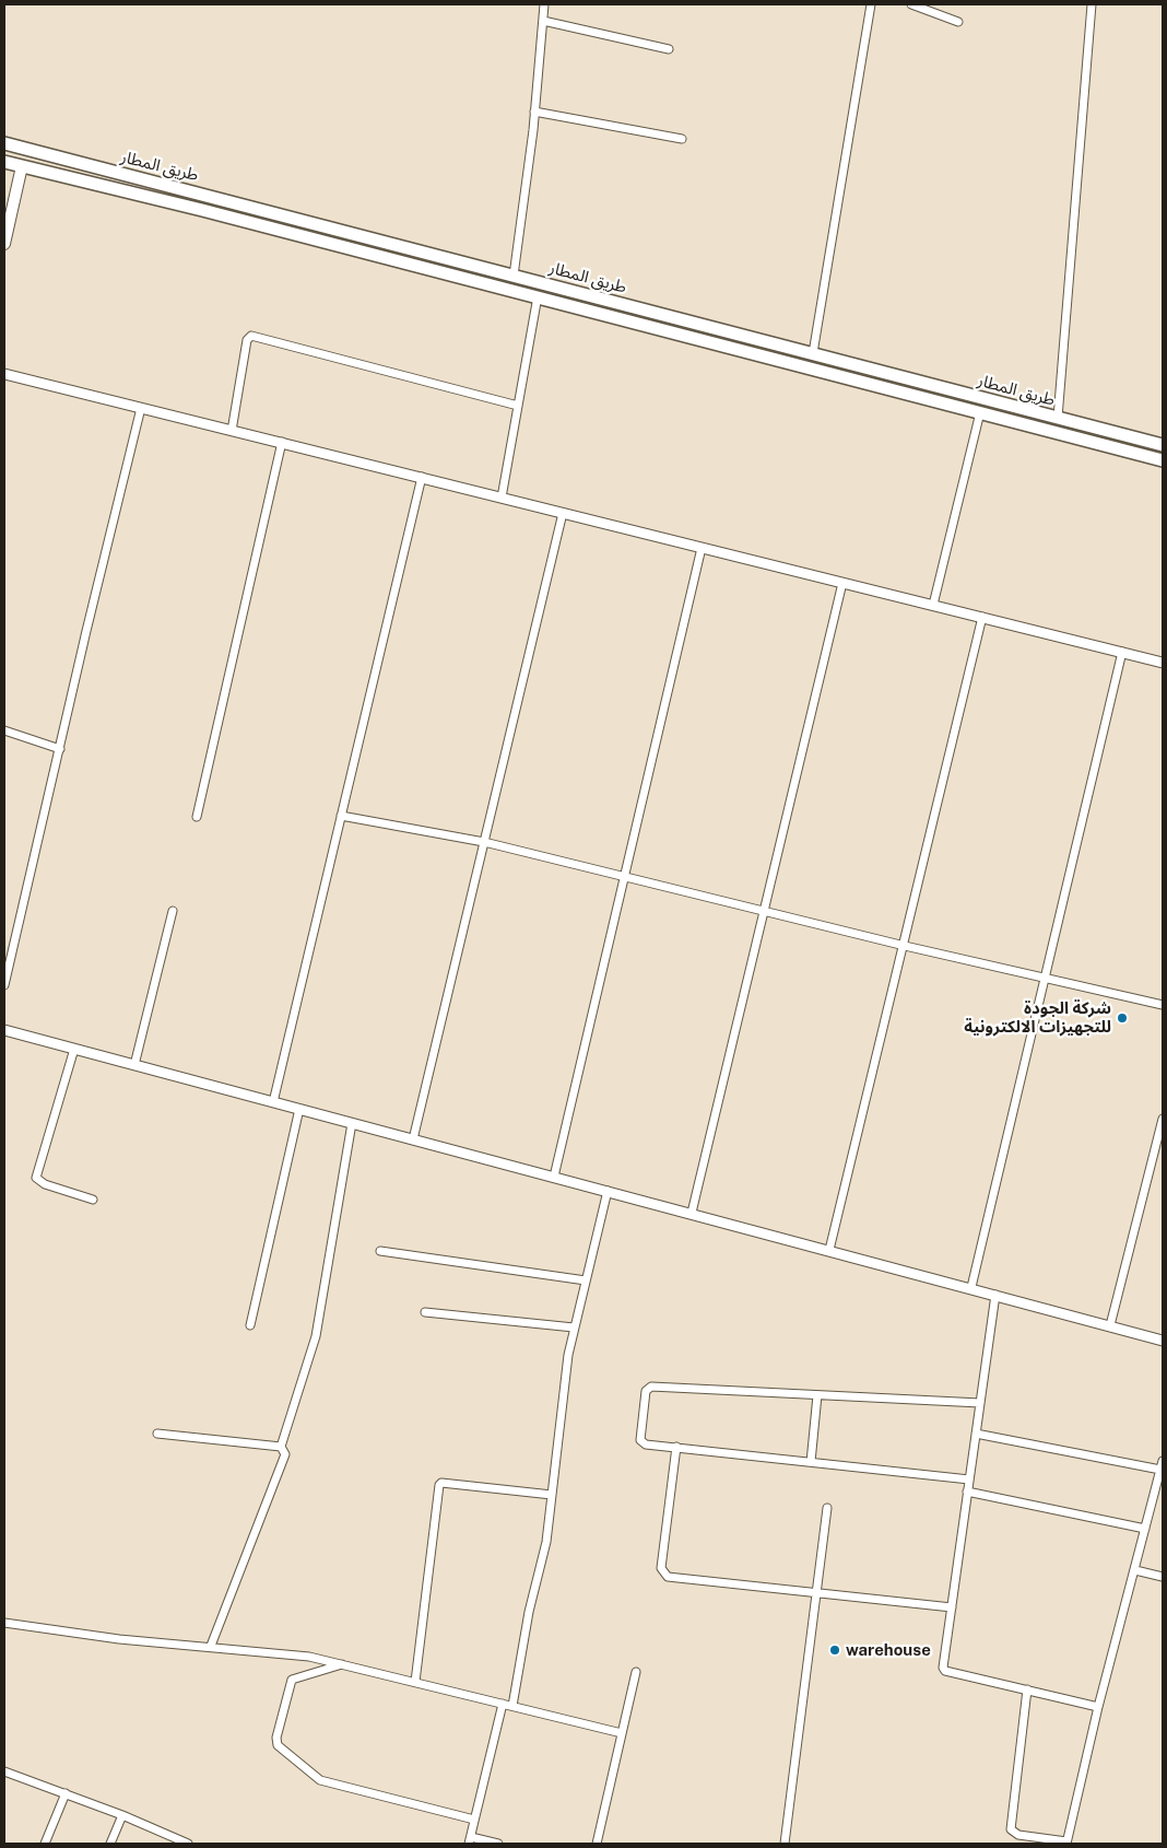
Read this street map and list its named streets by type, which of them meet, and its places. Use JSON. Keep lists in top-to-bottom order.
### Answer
{
  "streets": {
    "highway": ["طريق المطار"]
  },
  "places": ["شركة الجودة للتجهيزات الالكترونية", "warehouse"]
}
